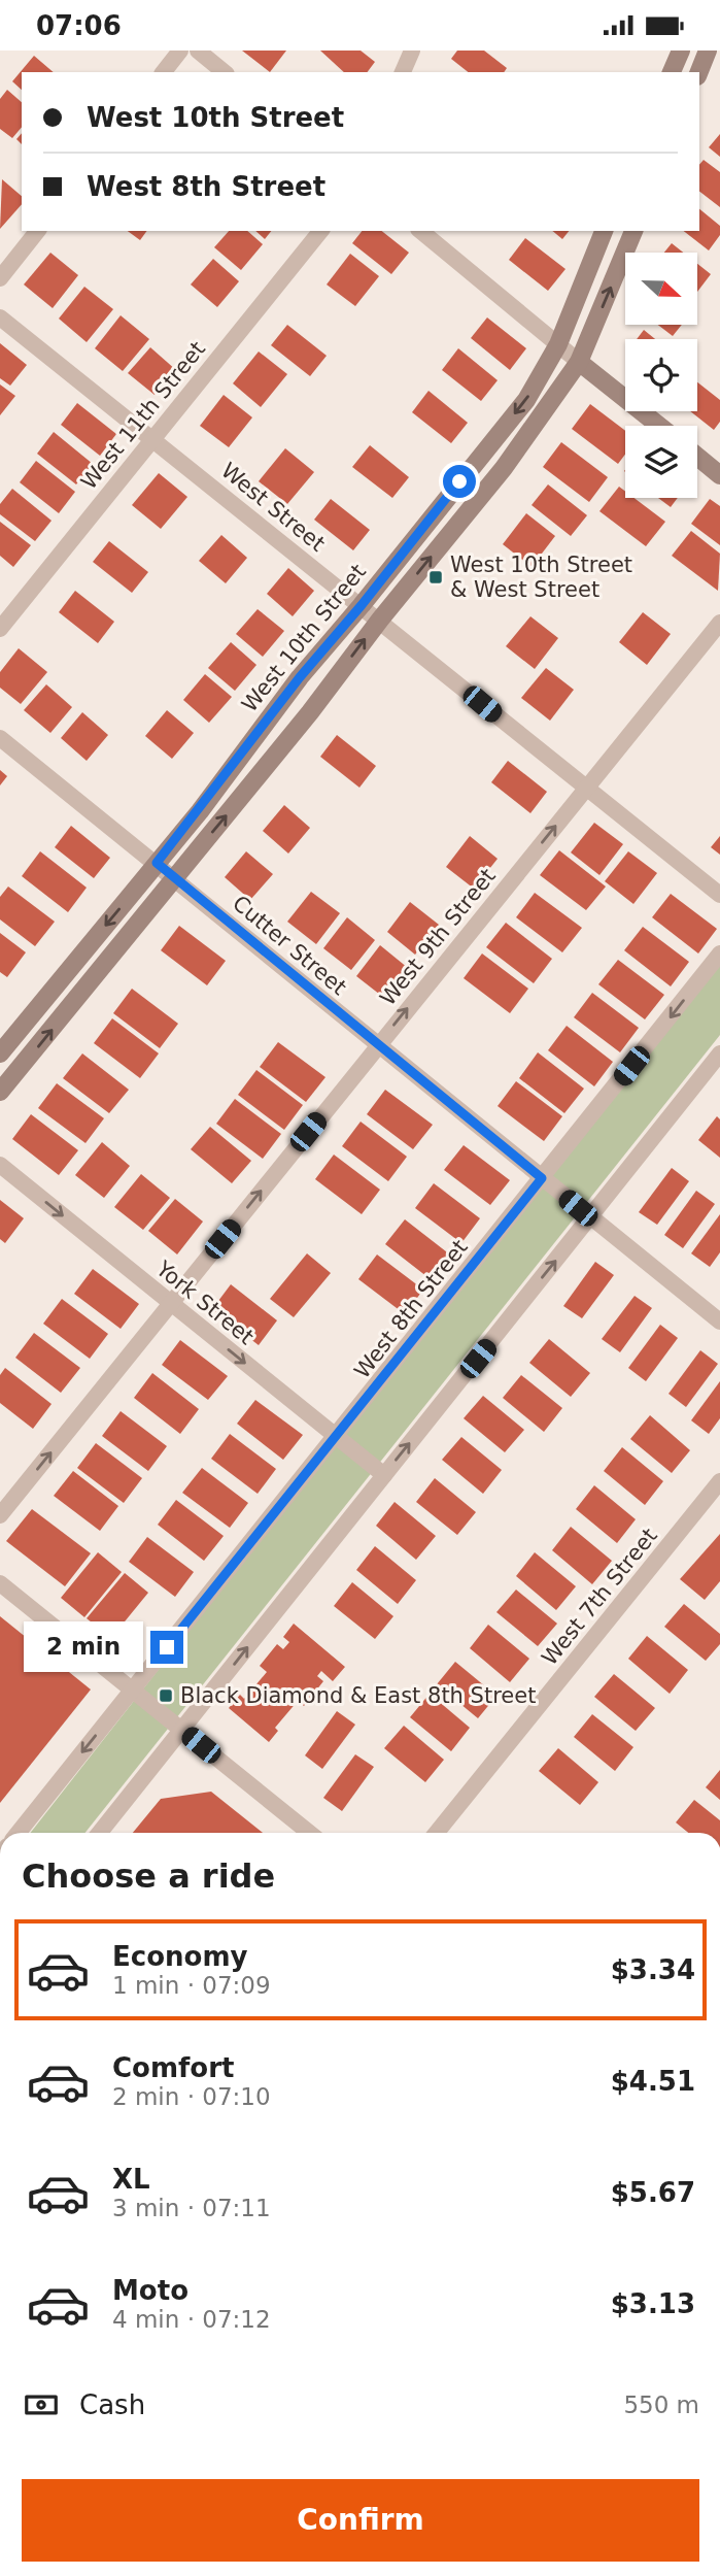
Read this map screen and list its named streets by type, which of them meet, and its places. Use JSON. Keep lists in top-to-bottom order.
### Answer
{
  "streets": {
    "main road": ["West 10th Street"],
    "street": [
      "West 11th Street",
      "West Street",
      "West 9th Street",
      "Cutter Street",
      "York Street",
      "West 8th Street",
      "West 7th Street"
    ]
  },
  "crossings": [
    ["West 11th Street", "West Street"],
    ["West Street", "West 10th Street"],
    ["West Street", "West 9th Street"],
    ["West 10th Street", "Cutter Street"],
    ["West 9th Street", "Cutter Street"],
    ["West 9th Street", "York Street"],
    ["Cutter Street", "West 8th Street"],
    ["York Street", "West 8th Street"]
  ],
  "one_way": ["West 9th Street", "York Street"],
  "places": {
    "transit": ["West 10th Street & West Street", "Black Diamond & East 8th Street"]
  },
  "north": "right",
  "page": {
    "status": "07:06",
    "banner": ["West 10th Street", "West 8th Street"],
    "bubble": "2 min",
    "heading": "Choose a ride",
    "list": [
      {
        "name": "Economy",
        "note": "1 min · 07:09",
        "value": "$3.34"
      },
      {
        "name": "Comfort",
        "note": "2 min · 07:10",
        "value": "$4.51"
      },
      {
        "name": "XL",
        "note": "3 min · 07:11",
        "value": "$5.67"
      },
      {
        "name": "Moto",
        "note": "4 min · 07:12",
        "value": "$3.13"
      }
    ],
    "pay": ["Cash", "550 m"],
    "buttons": "Confirm"
  }
}
